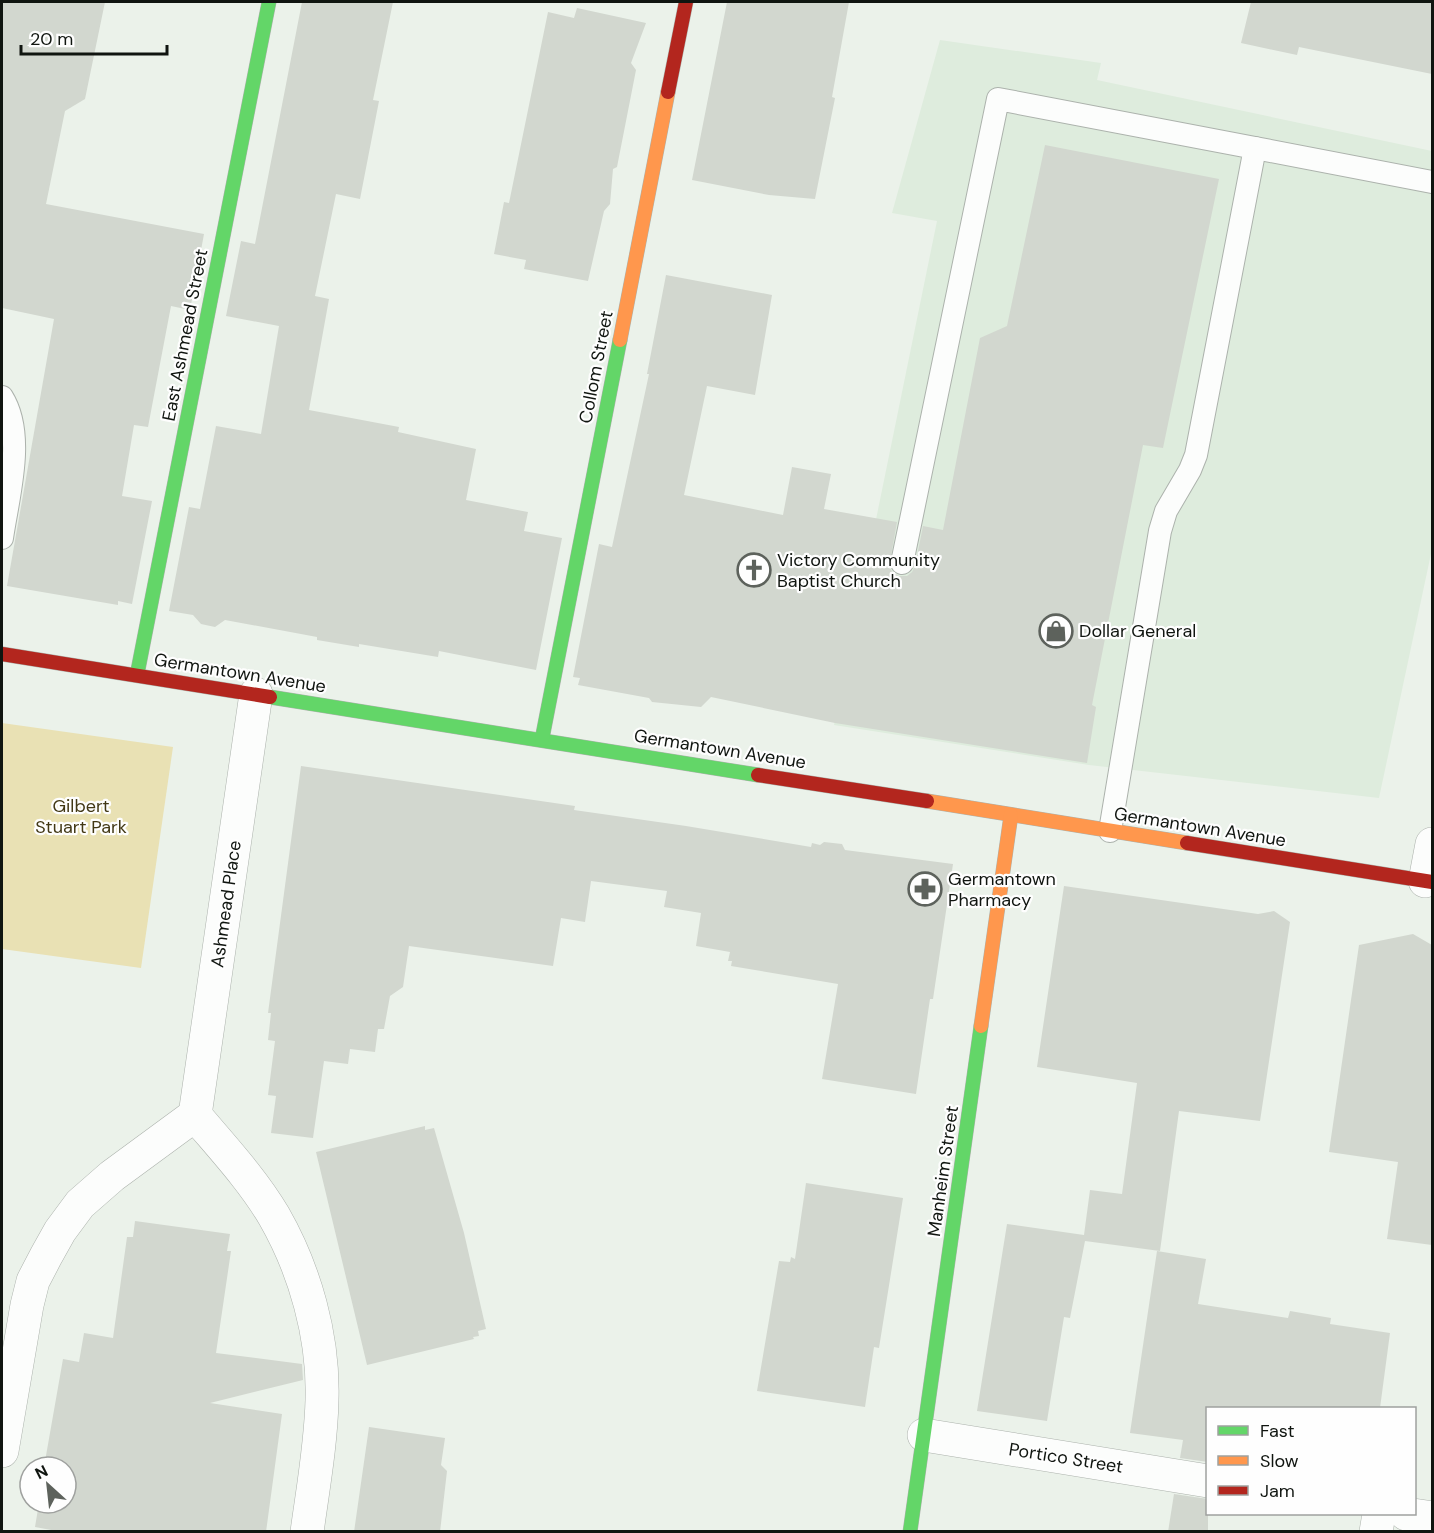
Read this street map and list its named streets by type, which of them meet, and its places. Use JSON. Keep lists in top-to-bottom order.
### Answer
{
  "streets": {
    "street": [
      "East Ashmead Street",
      "Collom Street",
      "Germantown Avenue",
      "Ashmead Place",
      "Manheim Street",
      "Portico Street"
    ]
  },
  "crossings": [
    ["East Ashmead Street", "Germantown Avenue"],
    ["Collom Street", "Germantown Avenue"],
    ["Germantown Avenue", "Ashmead Place"],
    ["Germantown Avenue", "Manheim Street"],
    ["Manheim Street", "Portico Street"]
  ],
  "parks": ["Gilbert Stuart Park"],
  "places": {
    "church": ["Victory Community Baptist Church"],
    "shop": ["Dollar General"],
    "pharmacy": ["Germantown Pharmacy"]
  },
  "legend": ["Fast", "Slow", "Jam"],
  "scale_bar": "20 m",
  "north": "top left"
}
